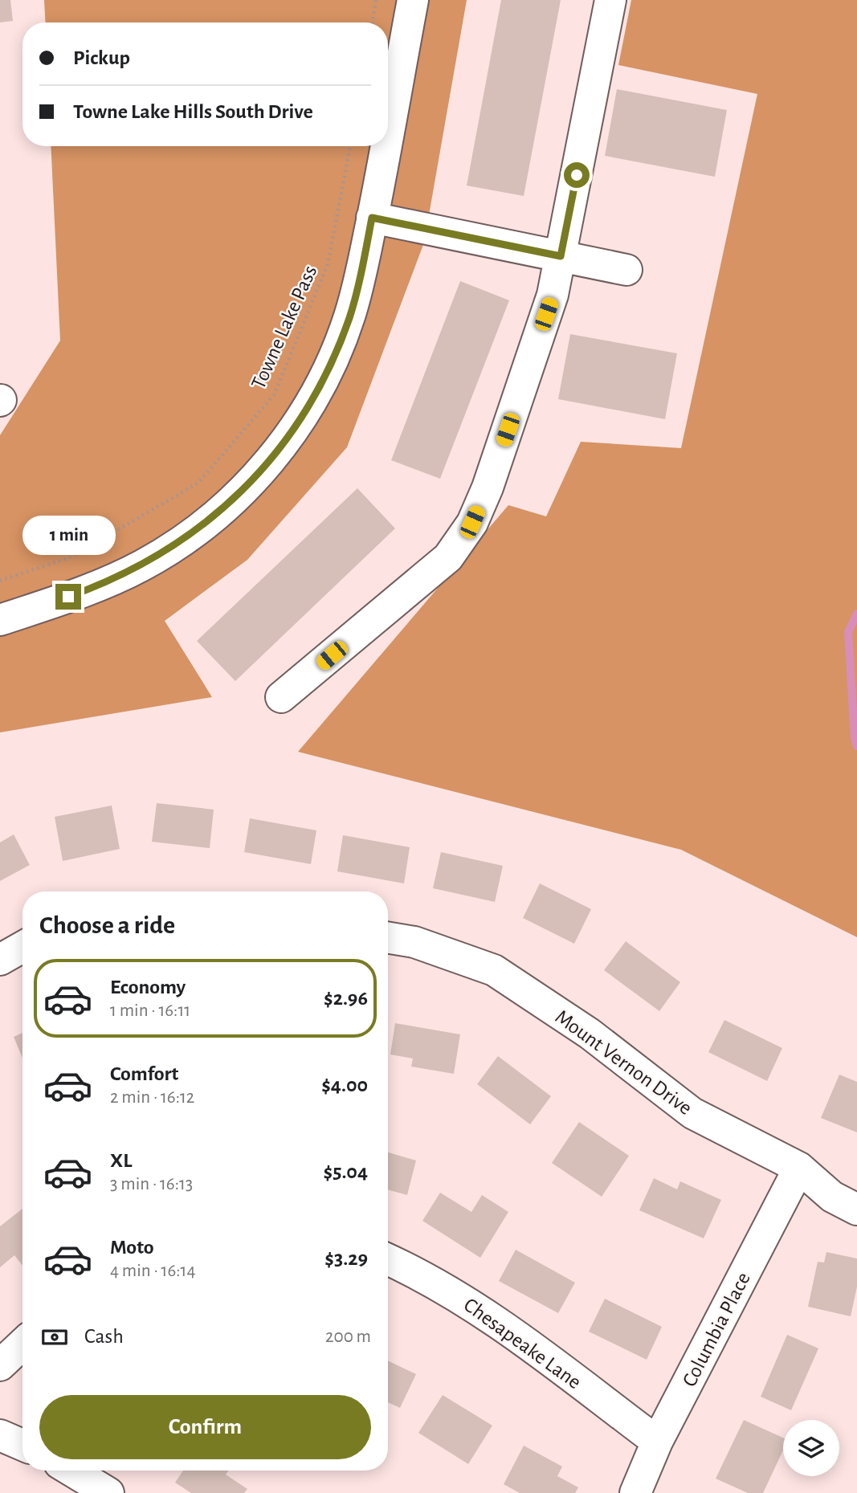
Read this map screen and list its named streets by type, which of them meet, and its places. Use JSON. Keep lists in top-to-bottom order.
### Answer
{
  "streets": {
    "street": ["Mount Vernon Drive", "Columbia Place", "Chesapeake Lane"],
    "path": ["Towne Lake Pass"]
  },
  "crossings": [
    ["Mount Vernon Drive", "Columbia Place"],
    ["Columbia Place", "Chesapeake Lane"]
  ],
  "page": {
    "banner": ["Pickup", "Towne Lake Hills South Drive"],
    "bubble": "1 min",
    "heading": "Choose a ride",
    "list": [
      {
        "name": "Economy",
        "note": "1 min · 16:11",
        "value": "$2.96"
      },
      {
        "name": "Comfort",
        "note": "2 min · 16:12",
        "value": "$4.00"
      },
      {
        "name": "XL",
        "note": "3 min · 16:13",
        "value": "$5.04"
      },
      {
        "name": "Moto",
        "note": "4 min · 16:14",
        "value": "$3.29"
      }
    ],
    "pay": ["Cash", "200 m"],
    "buttons": "Confirm"
  }
}
